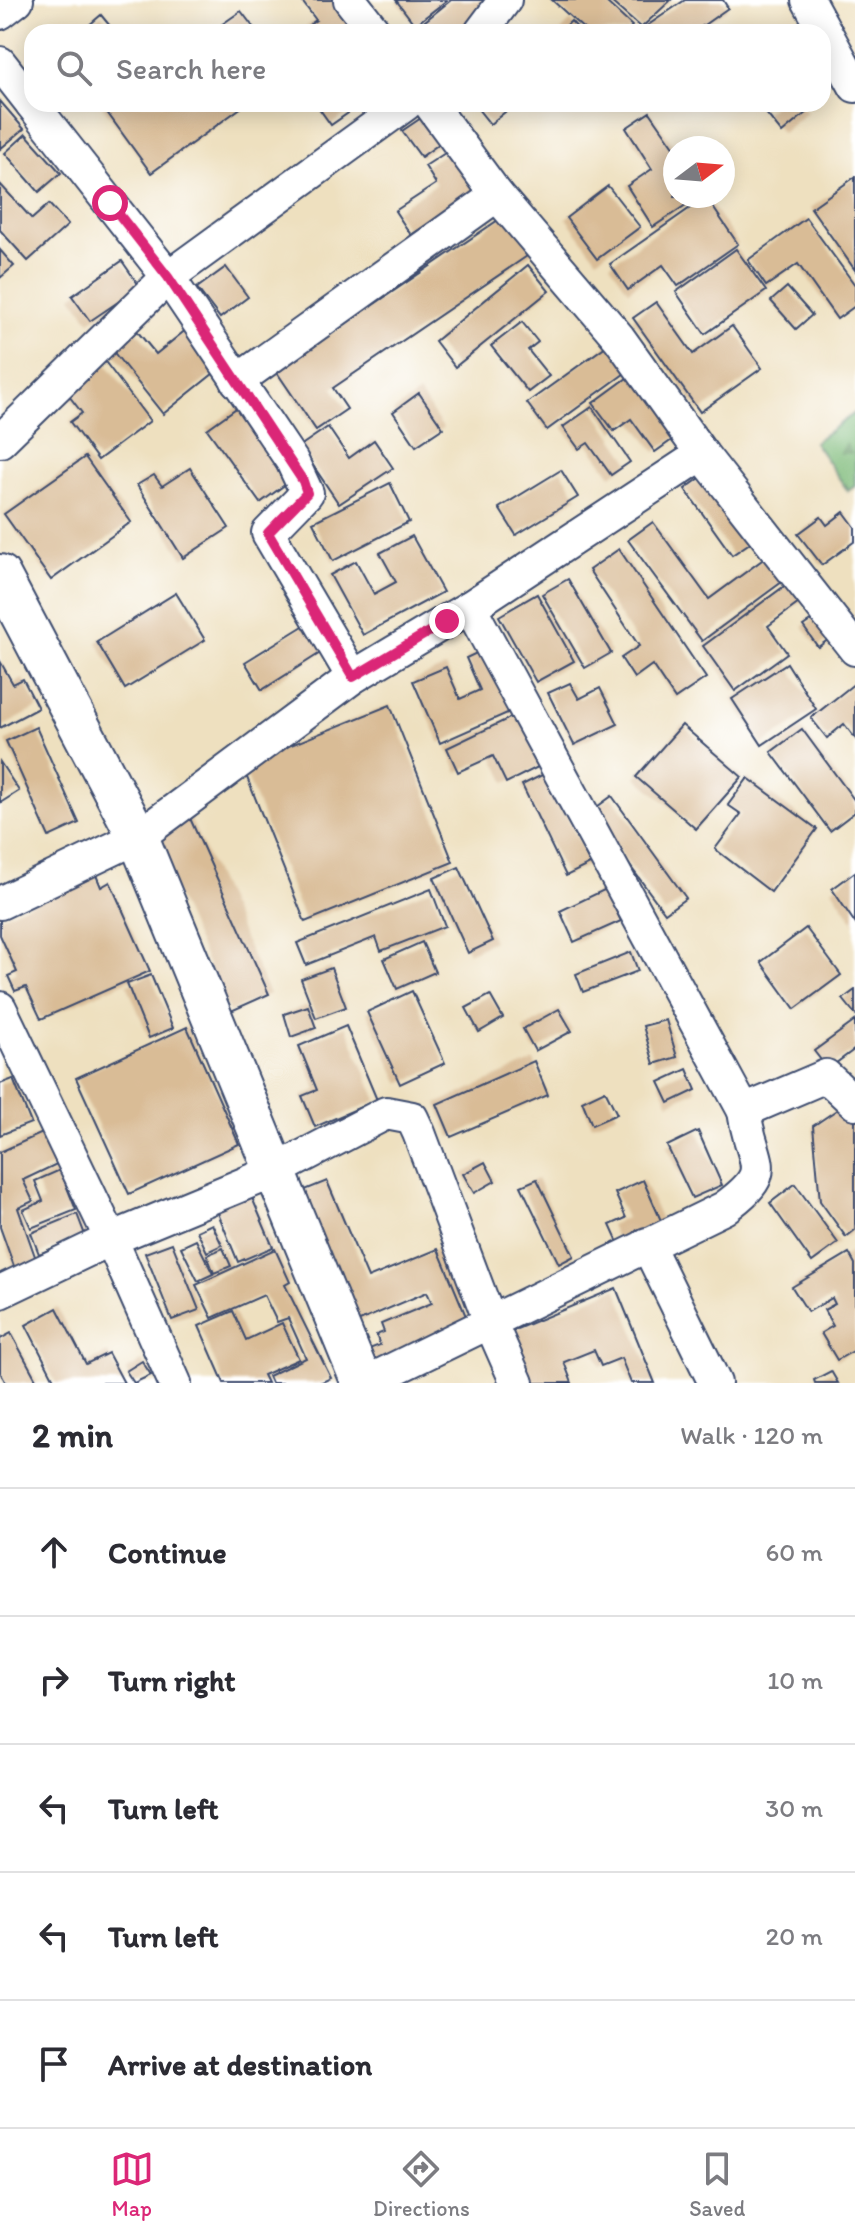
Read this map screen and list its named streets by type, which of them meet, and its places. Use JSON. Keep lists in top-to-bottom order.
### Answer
{
  "north": "right",
  "page": {
    "search": "Search here",
    "heading": ["2 min", "Walk · 120 m"],
    "list": [
      ["Continue", "60 m"],
      ["Turn right", "10 m"],
      ["Turn left", "30 m"],
      ["Turn left", "20 m"],
      "Arrive at destination"
    ],
    "nav": ["Map", "Directions", "Saved"]
  }
}
